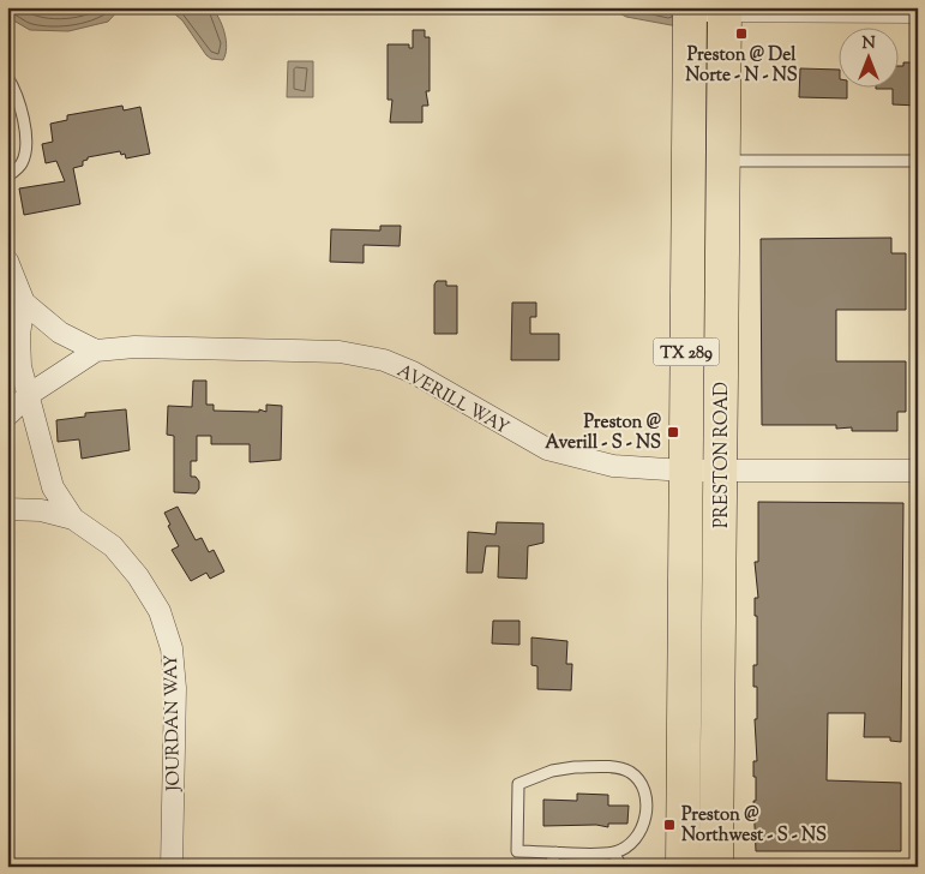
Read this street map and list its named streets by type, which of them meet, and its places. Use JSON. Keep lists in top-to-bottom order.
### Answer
{
  "streets": {
    "main road": ["TX 289", "PRESTON ROAD"],
    "street": ["AVERILL WAY", "JOURDAN WAY"]
  },
  "crossings": [
    ["AVERILL WAY", "PRESTON ROAD"],
    ["AVERILL WAY", "JOURDAN WAY"]
  ],
  "places": {
    "transit": ["Preston @ Del Norte - N - NS", "Preston @ Averill - S - NS", "Preston @ Northwest - S - NS"]
  },
  "north": "top"
}
